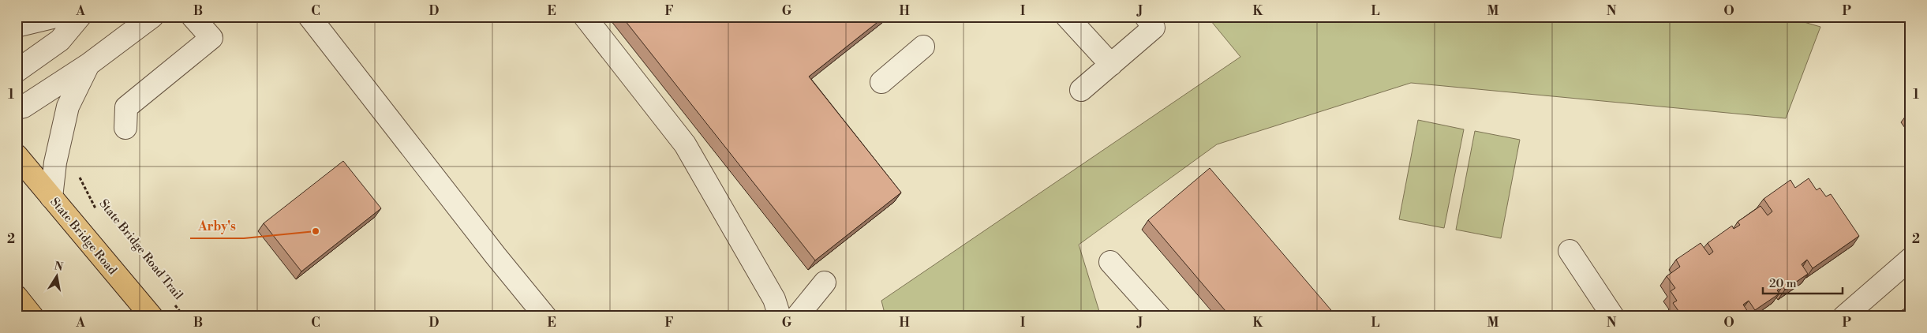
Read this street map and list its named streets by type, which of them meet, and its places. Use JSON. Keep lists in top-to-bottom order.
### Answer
{
  "streets": {
    "highway": ["State Bridge Road"],
    "path": ["State Bridge Road Trail"]
  },
  "places": ["Arby's"],
  "scale_bar": "20 m",
  "north": "top",
  "grid": {
    "columns": [
      "A",
      "B",
      "C",
      "D",
      "E",
      "F",
      "G",
      "H",
      "I",
      "J",
      "K",
      "L",
      "M",
      "N",
      "O",
      "P"
    ],
    "rows": ["1", "2"]
  }
}
